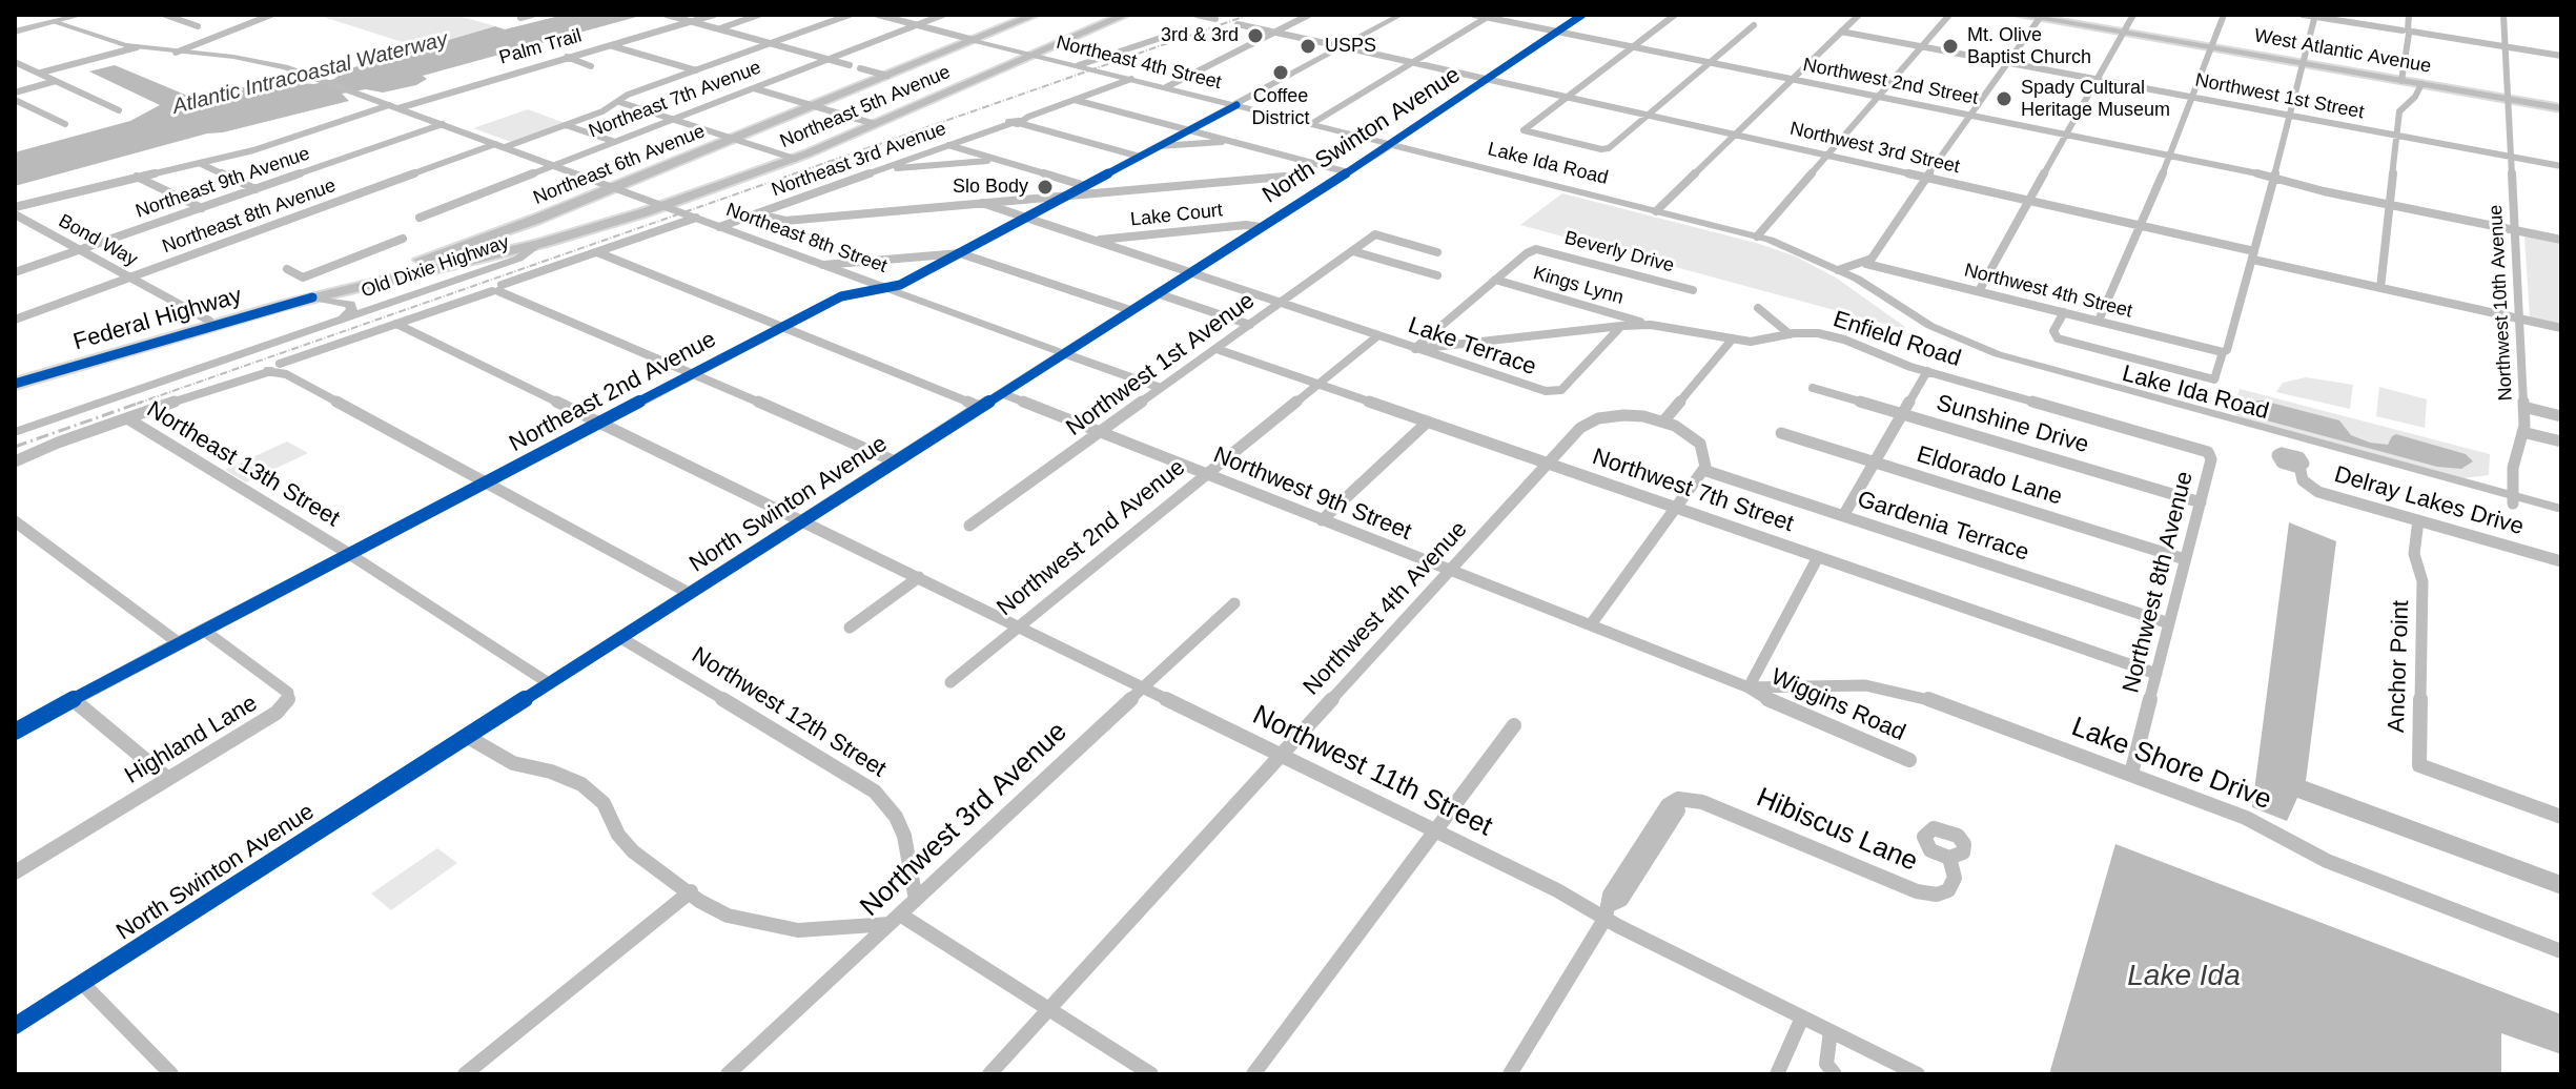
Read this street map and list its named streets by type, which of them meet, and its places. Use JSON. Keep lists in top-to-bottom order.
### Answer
{
  "streets": {
    "main road": [
      "West Atlantic Avenue",
      "Northeast 5th Avenue",
      "Northeast 6th Avenue",
      "Federal Highway"
    ],
    "street": [
      "Palm Trail",
      "Northeast 4th Street",
      "Northwest 2nd Street",
      "Northwest 1st Street",
      "Northeast 7th Avenue",
      "North Swinton Avenue",
      "Northwest 3rd Street",
      "Northeast 3rd Avenue",
      "Lake Ida Road",
      "Northeast 9th Avenue",
      "Lake Court",
      "Northeast 8th Avenue",
      "Northeast 8th Street",
      "Bond Way",
      "Beverly Drive",
      "Old Dixie Highway",
      "Kings Lynn",
      "Northwest 4th Street",
      "Northwest 10th Avenue",
      "Enfield Road",
      "Lake Terrace",
      "Northwest 1st Avenue",
      "Northeast 2nd Avenue",
      "Sunshine Drive",
      "Northeast 13th Street",
      "Eldorado Lane",
      "Northwest 7th Street",
      "Northwest 9th Street",
      "Delray Lakes Drive",
      "Gardenia Terrace",
      "Northwest 2nd Avenue",
      "Northwest 8th Avenue",
      "Northwest 4th Avenue",
      "Anchor Point",
      "Wiggins Road",
      "Northwest 12th Street",
      "Highland Lane",
      "Lake Shore Drive",
      "Northwest 11th Street",
      "Northwest 3rd Avenue",
      "Hibiscus Lane"
    ]
  },
  "crossings": [
    ["Palm Trail", "Northeast 8th Street"],
    ["West Atlantic Avenue", "Northwest 10th Avenue"],
    ["Northeast 4th Street", "Northeast 7th Avenue"],
    ["Northeast 4th Street", "Northeast 5th Avenue"],
    ["Northeast 4th Street", "North Swinton Avenue"],
    ["Northeast 4th Street", "Northeast 3rd Avenue"],
    ["Northeast 4th Street", "Lake Ida Road"],
    ["Northeast 4th Street", "Northeast 6th Avenue"],
    ["Northeast 4th Street", "Northeast 2nd Avenue"],
    ["Northwest 2nd Street", "North Swinton Avenue"],
    ["Northwest 1st Street", "Northwest 10th Avenue"],
    ["Northeast 7th Avenue", "Northeast 8th Street"],
    ["Northeast 5th Avenue", "Northeast 6th Avenue"],
    ["Northeast 5th Avenue", "Northeast 8th Street"],
    ["Northeast 5th Avenue", "Old Dixie Highway"],
    ["Northeast 5th Avenue", "Federal Highway"],
    ["North Swinton Avenue", "Northwest 3rd Street"],
    ["North Swinton Avenue", "Lake Ida Road"],
    ["North Swinton Avenue", "Lake Court"],
    ["North Swinton Avenue", "Northeast 8th Street"],
    ["North Swinton Avenue", "Lake Terrace"],
    ["North Swinton Avenue", "Northeast 13th Street"],
    ["North Swinton Avenue", "Northwest 9th Street"],
    ["North Swinton Avenue", "Northwest 12th Street"],
    ["North Swinton Avenue", "Northwest 11th Street"],
    ["Northwest 3rd Street", "Northwest 10th Avenue"],
    ["Northwest 3rd Street", "Northeast 2nd Avenue"],
    ["Northeast 3rd Avenue", "Northeast 8th Street"],
    ["Lake Ida Road", "Northwest 10th Avenue"],
    ["Northeast 6th Avenue", "Northeast 8th Street"],
    ["Northeast 6th Avenue", "Bond Way"],
    ["Northeast 6th Avenue", "Federal Highway"],
    ["Northeast 9th Avenue", "Northeast 8th Street"],
    ["Northeast 9th Avenue", "Bond Way"],
    ["Lake Court", "Lake Terrace"],
    ["Northeast 8th Avenue", "Northeast 8th Street"],
    ["Northeast 8th Avenue", "Bond Way"],
    ["Northeast 8th Street", "Northeast 2nd Avenue"],
    ["Bond Way", "Federal Highway"],
    ["Beverly Drive", "Kings Lynn"],
    ["Old Dixie Highway", "Federal Highway"],
    ["Kings Lynn", "Enfield Road"],
    ["Enfield Road", "Lake Terrace"],
    ["Enfield Road", "Northwest 8th Avenue"],
    ["Lake Terrace", "Northwest 1st Avenue"],
    ["Lake Terrace", "Northeast 2nd Avenue"],
    ["Lake Terrace", "Northwest 2nd Avenue"],
    ["Northwest 1st Avenue", "Northwest 7th Street"],
    ["Northwest 1st Avenue", "Northwest 9th Street"],
    ["Northeast 2nd Avenue", "Northeast 13th Street"],
    ["Northeast 2nd Avenue", "Highland Lane"],
    ["Northeast 2nd Avenue", "Northwest 11th Street"],
    ["Sunshine Drive", "Northwest 8th Avenue"],
    ["Eldorado Lane", "Northwest 8th Avenue"],
    ["Northwest 7th Street", "Northwest 2nd Avenue"],
    ["Northwest 7th Street", "Northwest 8th Avenue"],
    ["Northwest 7th Street", "Northwest 4th Avenue"],
    ["Northwest 9th Street", "Northwest 2nd Avenue"],
    ["Northwest 9th Street", "Northwest 4th Avenue"],
    ["Northwest 9th Street", "Wiggins Road"],
    ["Northwest 9th Street", "Lake Shore Drive"],
    ["Delray Lakes Drive", "Anchor Point"],
    ["Gardenia Terrace", "Northwest 8th Avenue"],
    ["Northwest 2nd Avenue", "Northwest 11th Street"],
    ["Northwest 8th Avenue", "Lake Shore Drive"],
    ["Northwest 4th Avenue", "Northwest 11th Street"],
    ["Wiggins Road", "Lake Shore Drive"],
    ["Northwest 12th Street", "Northwest 3rd Avenue"],
    ["Northwest 11th Street", "Northwest 3rd Avenue"],
    ["Northwest 11th Street", "Hibiscus Lane"]
  ],
  "water": ["Atlantic Intracoastal Waterway", "Lake Ida"],
  "places": [
    "3rd & 3rd",
    "USPS",
    "Mt. Olive Baptist Church",
    "Coffee District",
    "Spady Cultural Heritage Museum",
    "Slo Body"
  ]
}
